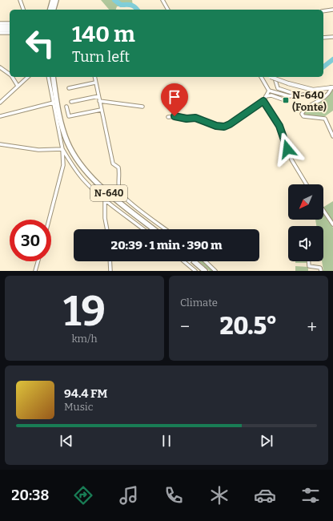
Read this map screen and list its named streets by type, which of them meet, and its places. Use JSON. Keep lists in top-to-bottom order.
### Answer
{
  "streets": {
    "highway": ["N-640"]
  },
  "places": {
    "transit": ["N-640 (Fonte)"]
  },
  "north": "bottom left",
  "page": {
    "turn": ["140 m", "Turn left"],
    "limit": "30",
    "trip": "20:39 · 1 min · 390 m",
    "tile": [
      ["19", "km/h"],
      "Climate"
    ],
    "heat": ["−", "20.5°", "+"],
    "song": ["94.4 FM", "Music"],
    "tabs": "20:38"
  }
}
